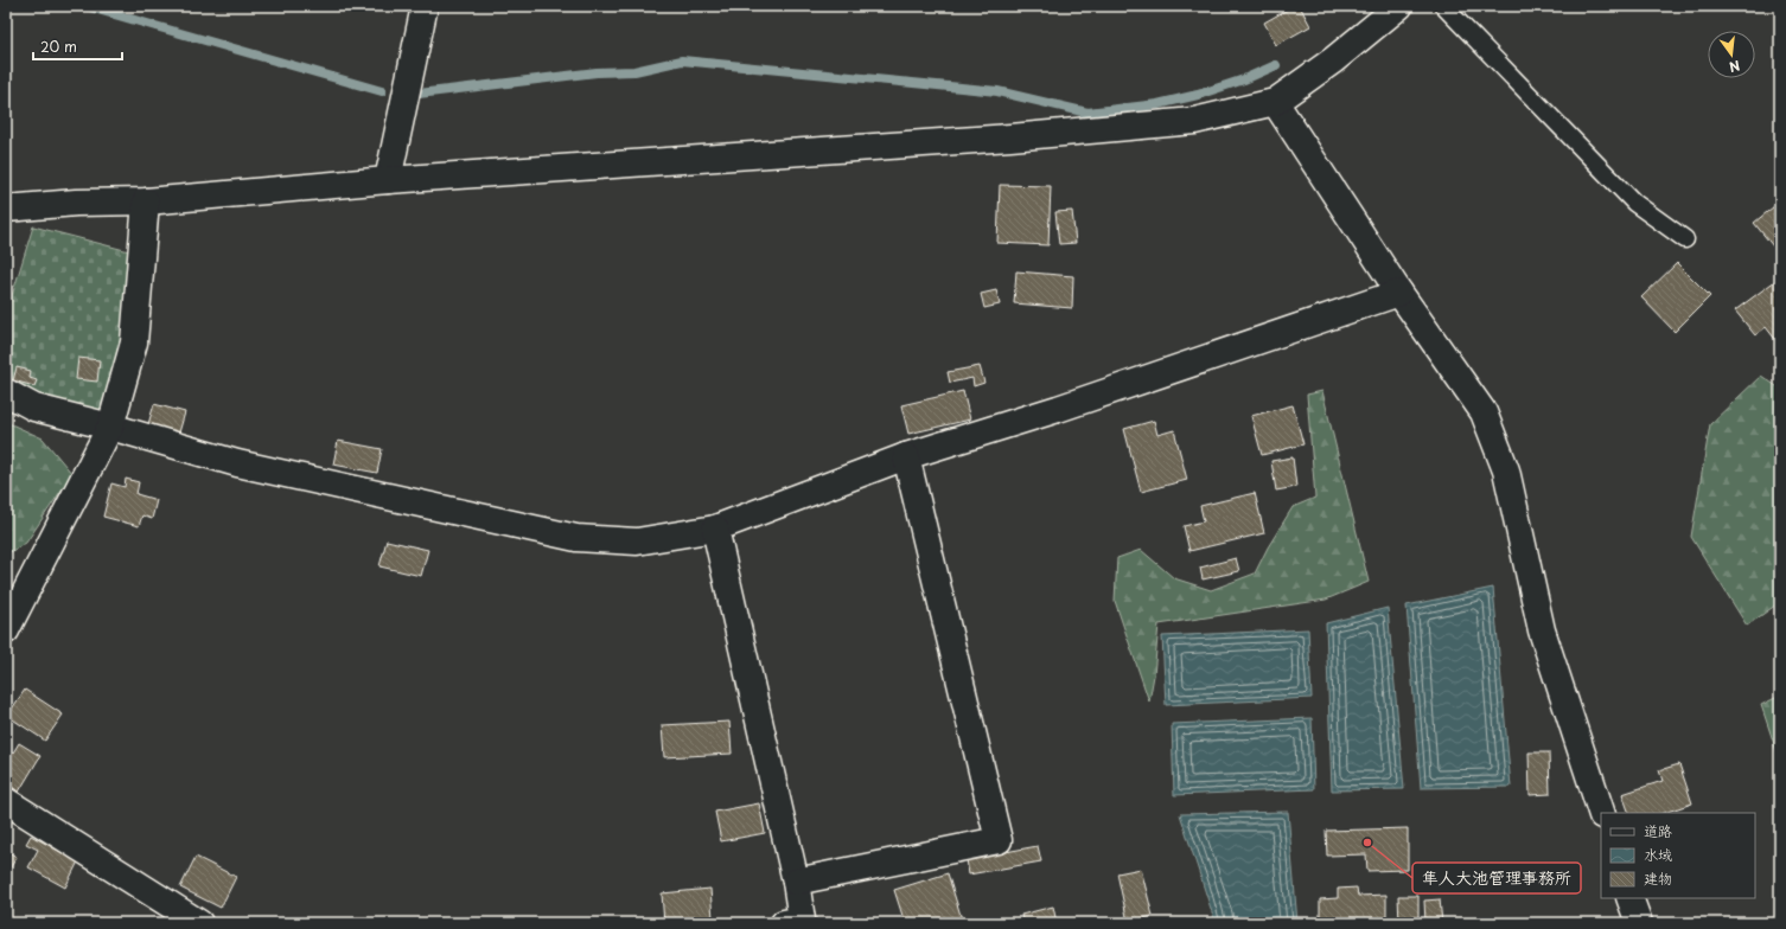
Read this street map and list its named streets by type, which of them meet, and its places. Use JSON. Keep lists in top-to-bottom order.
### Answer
{
  "places": ["隼人大池管理事務所"],
  "legend": ["道路", "水域", "建物"],
  "scale_bar": "20 m",
  "north": "bottom"
}
